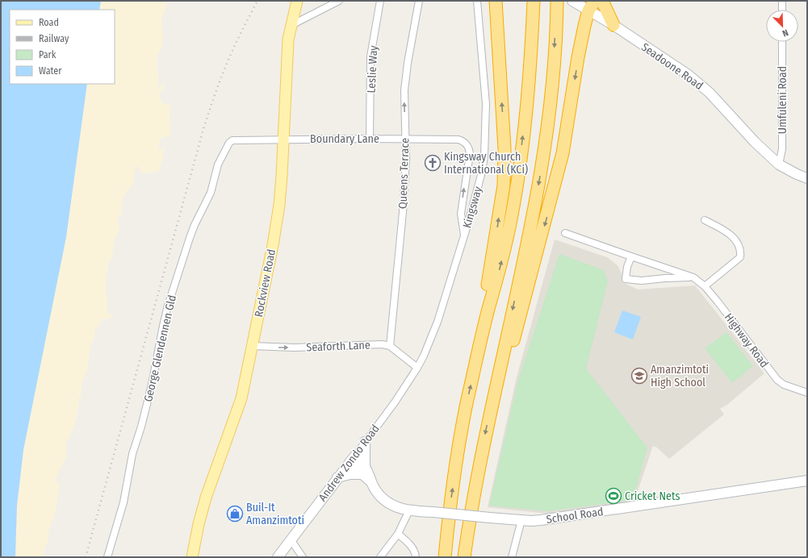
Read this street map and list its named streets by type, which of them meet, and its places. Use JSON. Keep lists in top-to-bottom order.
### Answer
{
  "streets": {
    "main road": ["Rockview Road"],
    "street": [
      "Seadoone Road",
      "Leslie Way",
      "Umfuleni Road",
      "Boundary Lane",
      "Queens Terrace",
      "Kingsway",
      "Highway Road",
      "Seaforth Lane",
      "George Glendennen Gld",
      "Andrew Zondo Road",
      "School Road"
    ]
  },
  "crossings": [
    ["Seadoone Road", "Umfuleni Road"],
    ["Leslie Way", "Boundary Lane"],
    ["Boundary Lane", "Queens Terrace"],
    ["Boundary Lane", "Kingsway"],
    ["Boundary Lane", "Rockview Road"],
    ["Boundary Lane", "George Glendennen Gld"],
    ["Queens Terrace", "Seaforth Lane"],
    ["Kingsway", "Andrew Zondo Road"],
    ["Rockview Road", "Seaforth Lane"],
    ["Rockview Road", "George Glendennen Gld"],
    ["Andrew Zondo Road", "School Road"]
  ],
  "one_way": ["Queens Terrace", "Seaforth Lane"],
  "places": {
    "church": ["Kingsway Church International (KCi)"],
    "school or university": ["Amanzimtoti High School"],
    "sports": ["Cricket Nets"],
    "shop": ["Buil-It Amanzimtoti"]
  },
  "legend": [
    "Road",
    "Railway",
    "Park",
    "Water"
  ],
  "north": "bottom right"
}
